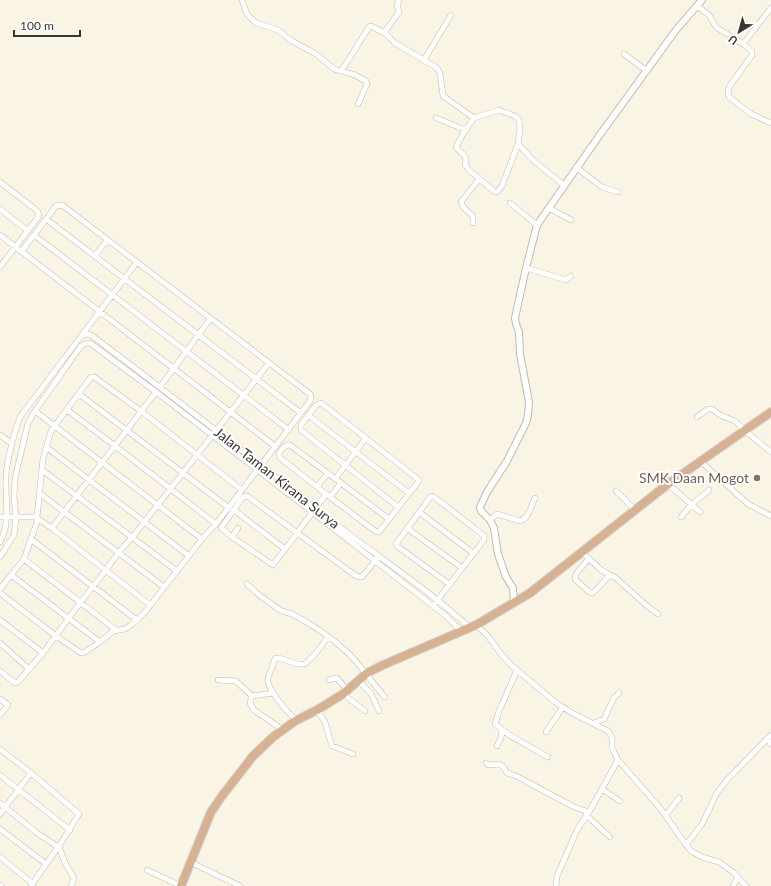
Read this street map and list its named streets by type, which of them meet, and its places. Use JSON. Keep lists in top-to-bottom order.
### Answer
{
  "streets": {
    "street": ["Jalan Taman Kirana Surya"]
  },
  "places": ["SMK Daan Mogot"],
  "scale_bar": "100 m",
  "north": "bottom left"
}
